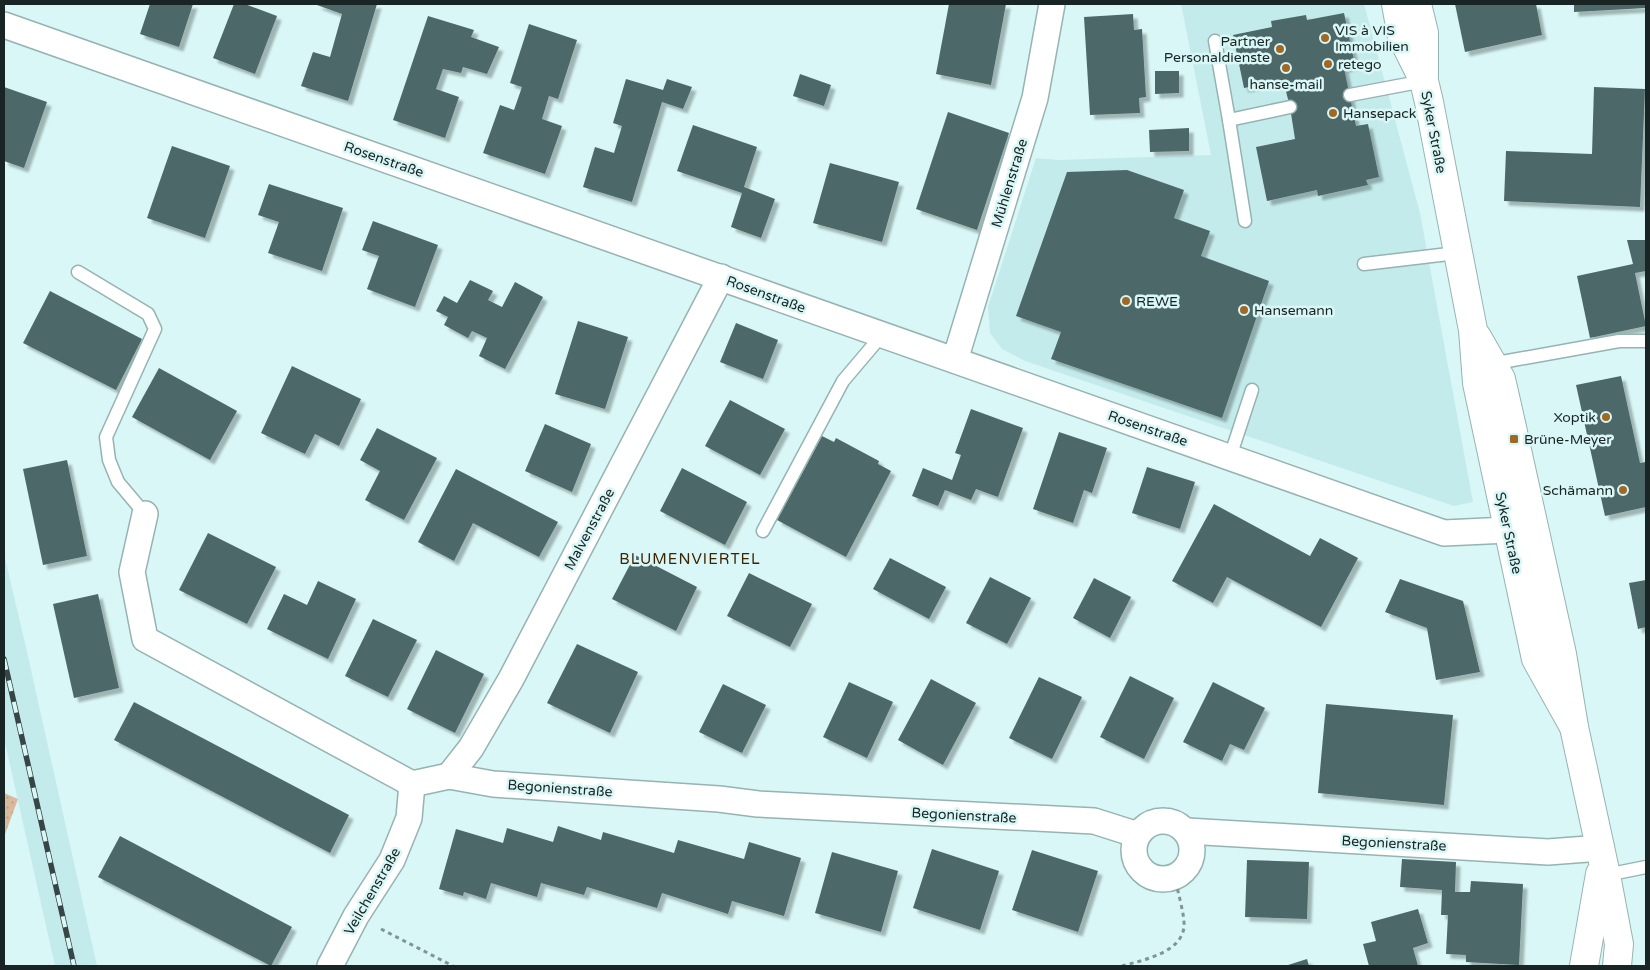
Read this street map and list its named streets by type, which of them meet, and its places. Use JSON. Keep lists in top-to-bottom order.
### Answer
{
  "streets": {
    "street": [
      "Syker Straße",
      "Rosenstraße",
      "Mühlenstraße",
      "Malvenstraße",
      "Begonienstraße",
      "Veilchenstraße"
    ]
  },
  "crossings": [
    ["Syker Straße", "Rosenstraße"],
    ["Syker Straße", "Begonienstraße"],
    ["Rosenstraße", "Mühlenstraße"],
    ["Rosenstraße", "Malvenstraße"],
    ["Malvenstraße", "Begonienstraße"],
    ["Begonienstraße", "Veilchenstraße"]
  ],
  "districts": ["BLUMENVIERTEL"],
  "places": {
    "other": [
      "VIS à VIS Immobilien",
      "Partner Personaldienste",
      "retego",
      "hanse-mail",
      "Hansepack",
      "REWE",
      "Hansemann",
      "Xoptik",
      "Schämann"
    ],
    "transit": ["Brüne-Meyer"]
  }
}
